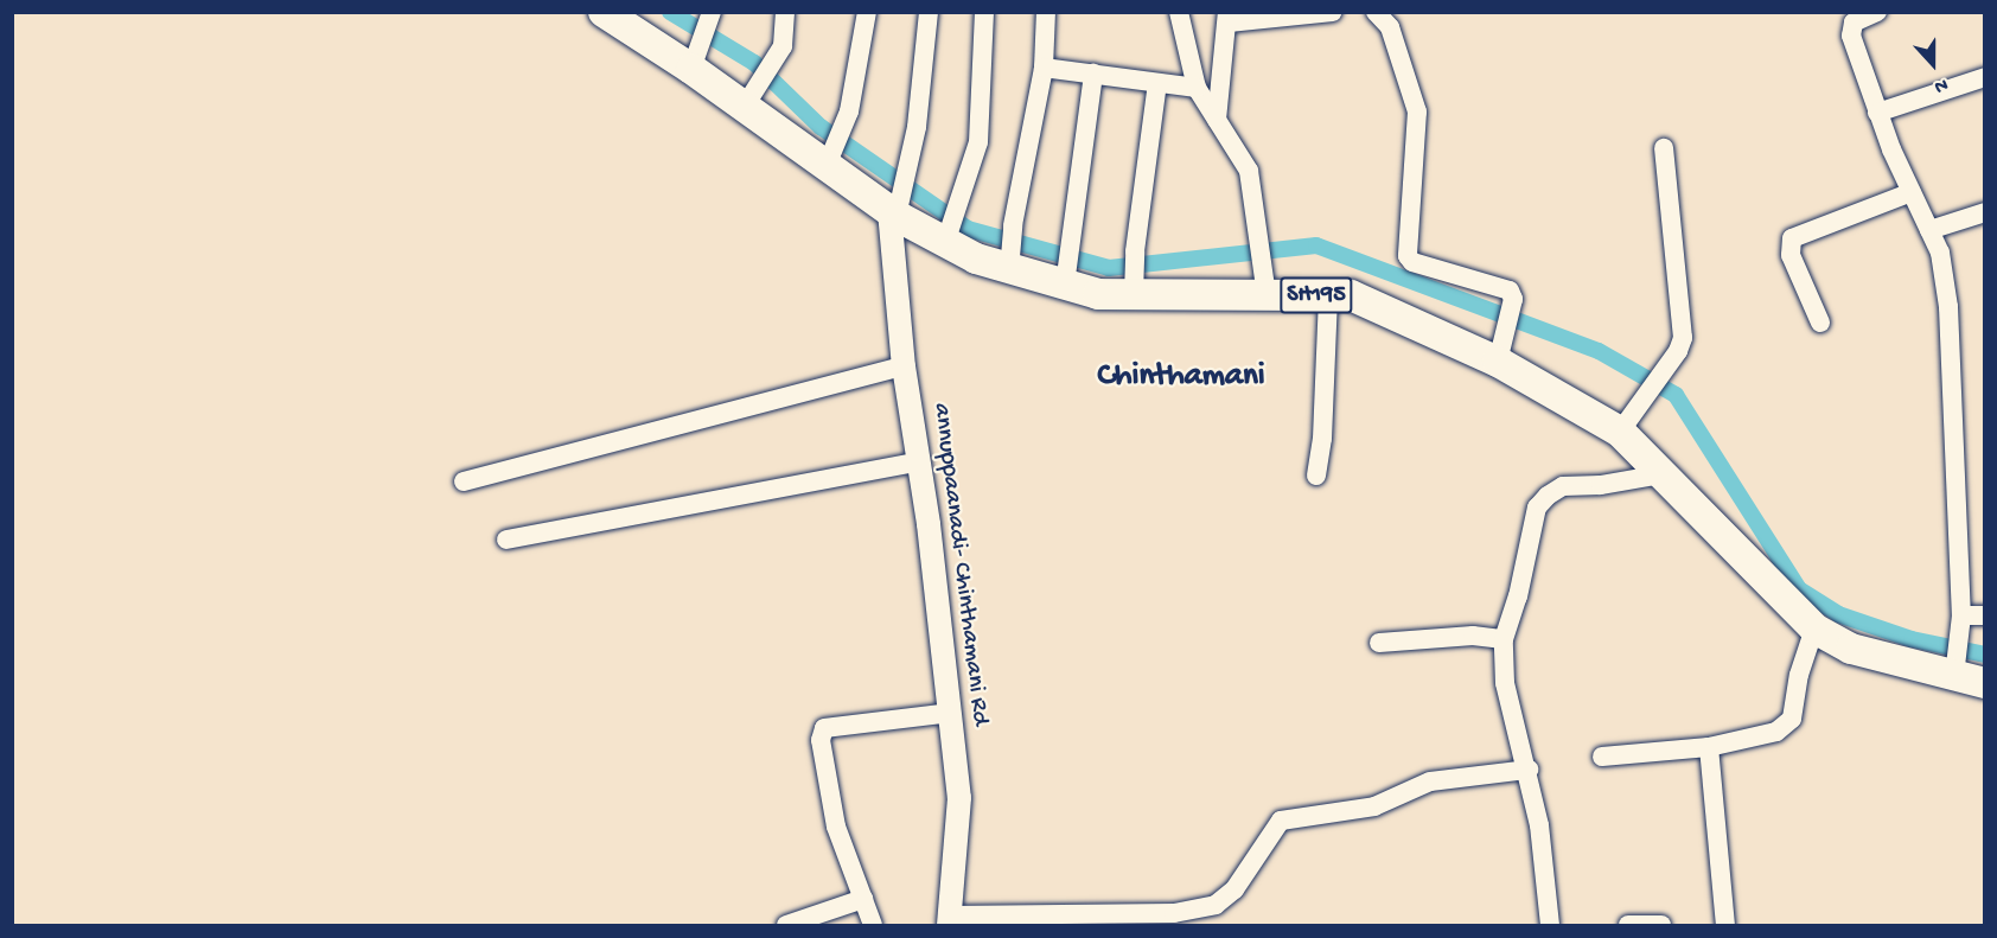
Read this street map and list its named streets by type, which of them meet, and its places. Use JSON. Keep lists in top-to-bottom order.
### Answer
{
  "streets": {
    "main road": ["SH195"],
    "street": ["annuppaanadi- Chinthamani Rd"]
  },
  "crossings": [
    ["SH195", "annuppaanadi- Chinthamani Rd"]
  ],
  "districts": ["Chinthamani"],
  "north": "bottom"
}
